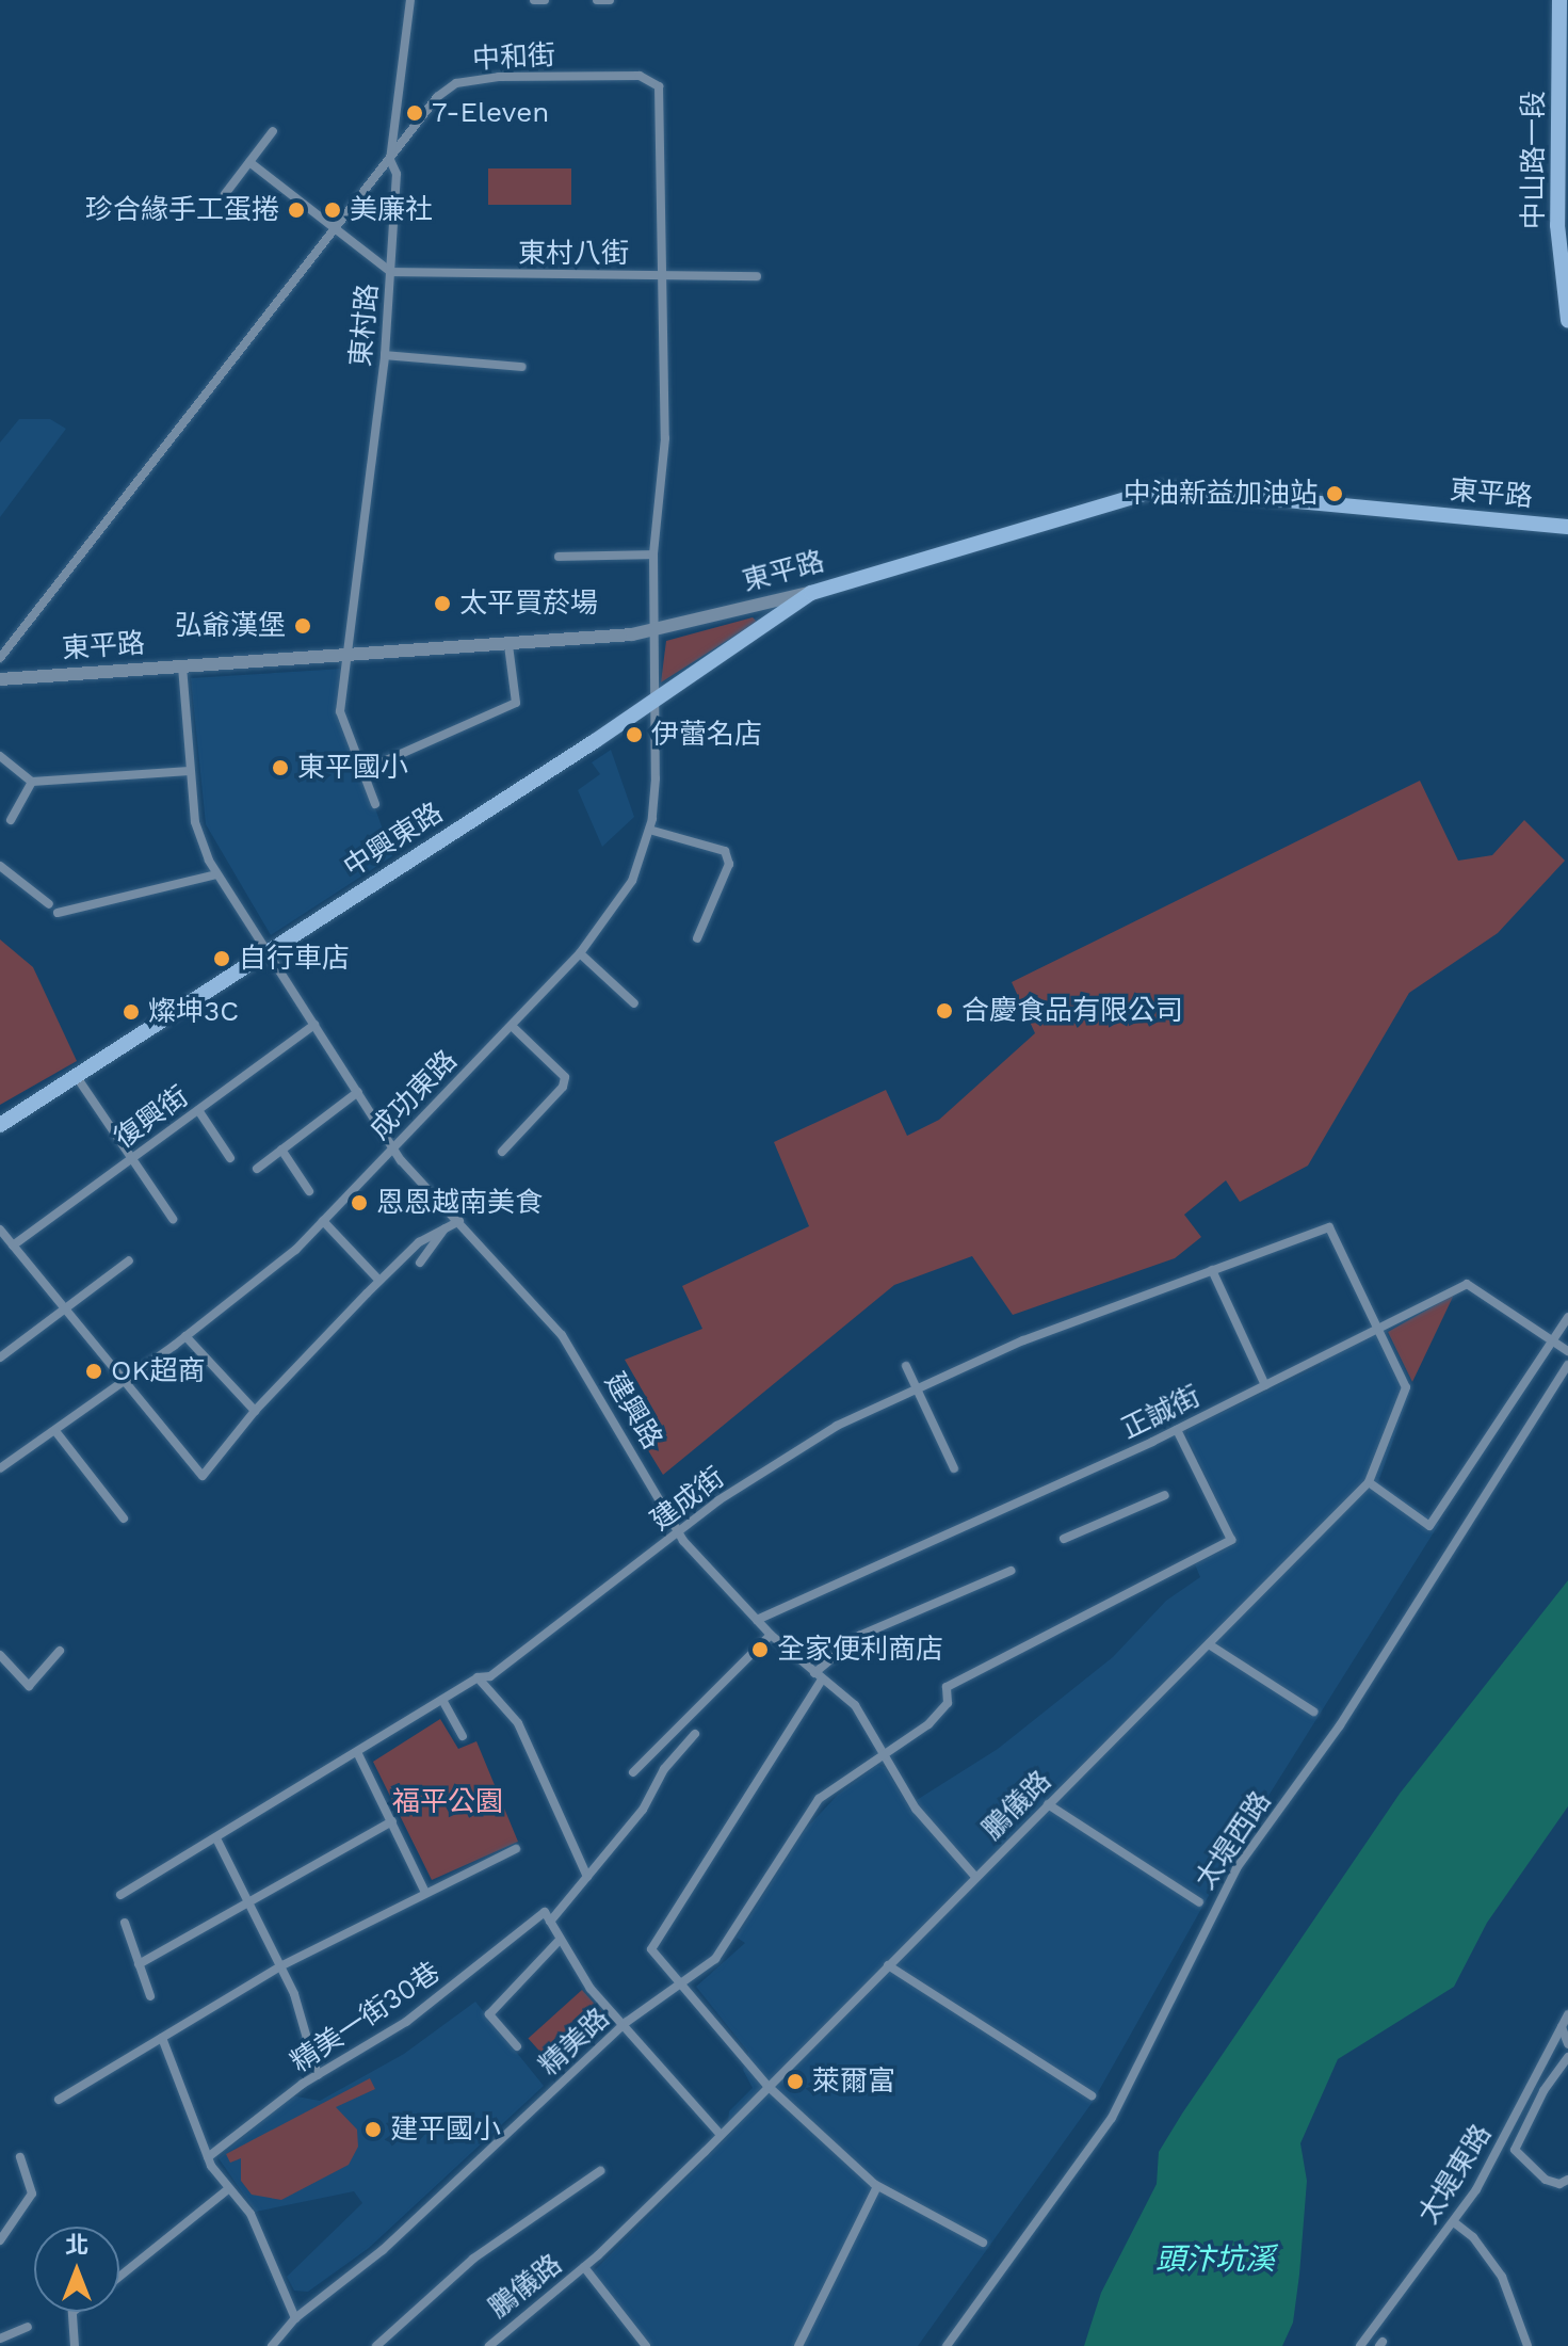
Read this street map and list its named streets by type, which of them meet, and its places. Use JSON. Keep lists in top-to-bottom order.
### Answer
{
  "streets": {
    "main road": ["中山路一段", "東平路", "中興東路"],
    "street": [
      "中和街",
      "東村八街",
      "東村路",
      "成功東路",
      "復興街",
      "建興路",
      "正誠街",
      "建成街",
      "鵬儀路",
      "太堤西路",
      "精美一街30巷",
      "精美路",
      "太堤東路"
    ]
  },
  "crossings": [
    ["中和街", "東村八街"],
    ["中和街", "東村路"],
    ["中和街", "東平路"],
    ["中和街", "成功東路"],
    ["東村八街", "東村路"],
    ["東村路", "東平路"],
    ["東平路", "中興東路"],
    ["東平路", "成功東路"],
    ["東平路", "建興路"],
    ["中興東路", "成功東路"],
    ["中興東路", "建興路"],
    ["成功東路", "建興路"],
    ["復興街", "建興路"],
    ["建興路", "正誠街"],
    ["建興路", "建成街"],
    ["建興路", "鵬儀路"],
    ["建興路", "精美路"],
    ["正誠街", "鵬儀路"],
    ["正誠街", "精美路"],
    ["建成街", "鵬儀路"]
  ],
  "water": ["頭汴坑溪"],
  "parks": ["福平公園"],
  "places": [
    "7-Eleven",
    "珍合緣手工蛋捲",
    "美廉社",
    "中油新益加油站",
    "太平買菸場",
    "弘爺漢堡",
    "伊蕾名店",
    "東平國小",
    "自行車店",
    "合慶食品有限公司",
    "燦坤3C",
    "恩恩越南美食",
    "OK超商",
    "全家便利商店",
    "萊爾富",
    "建平國小"
  ],
  "north": "top"
}
